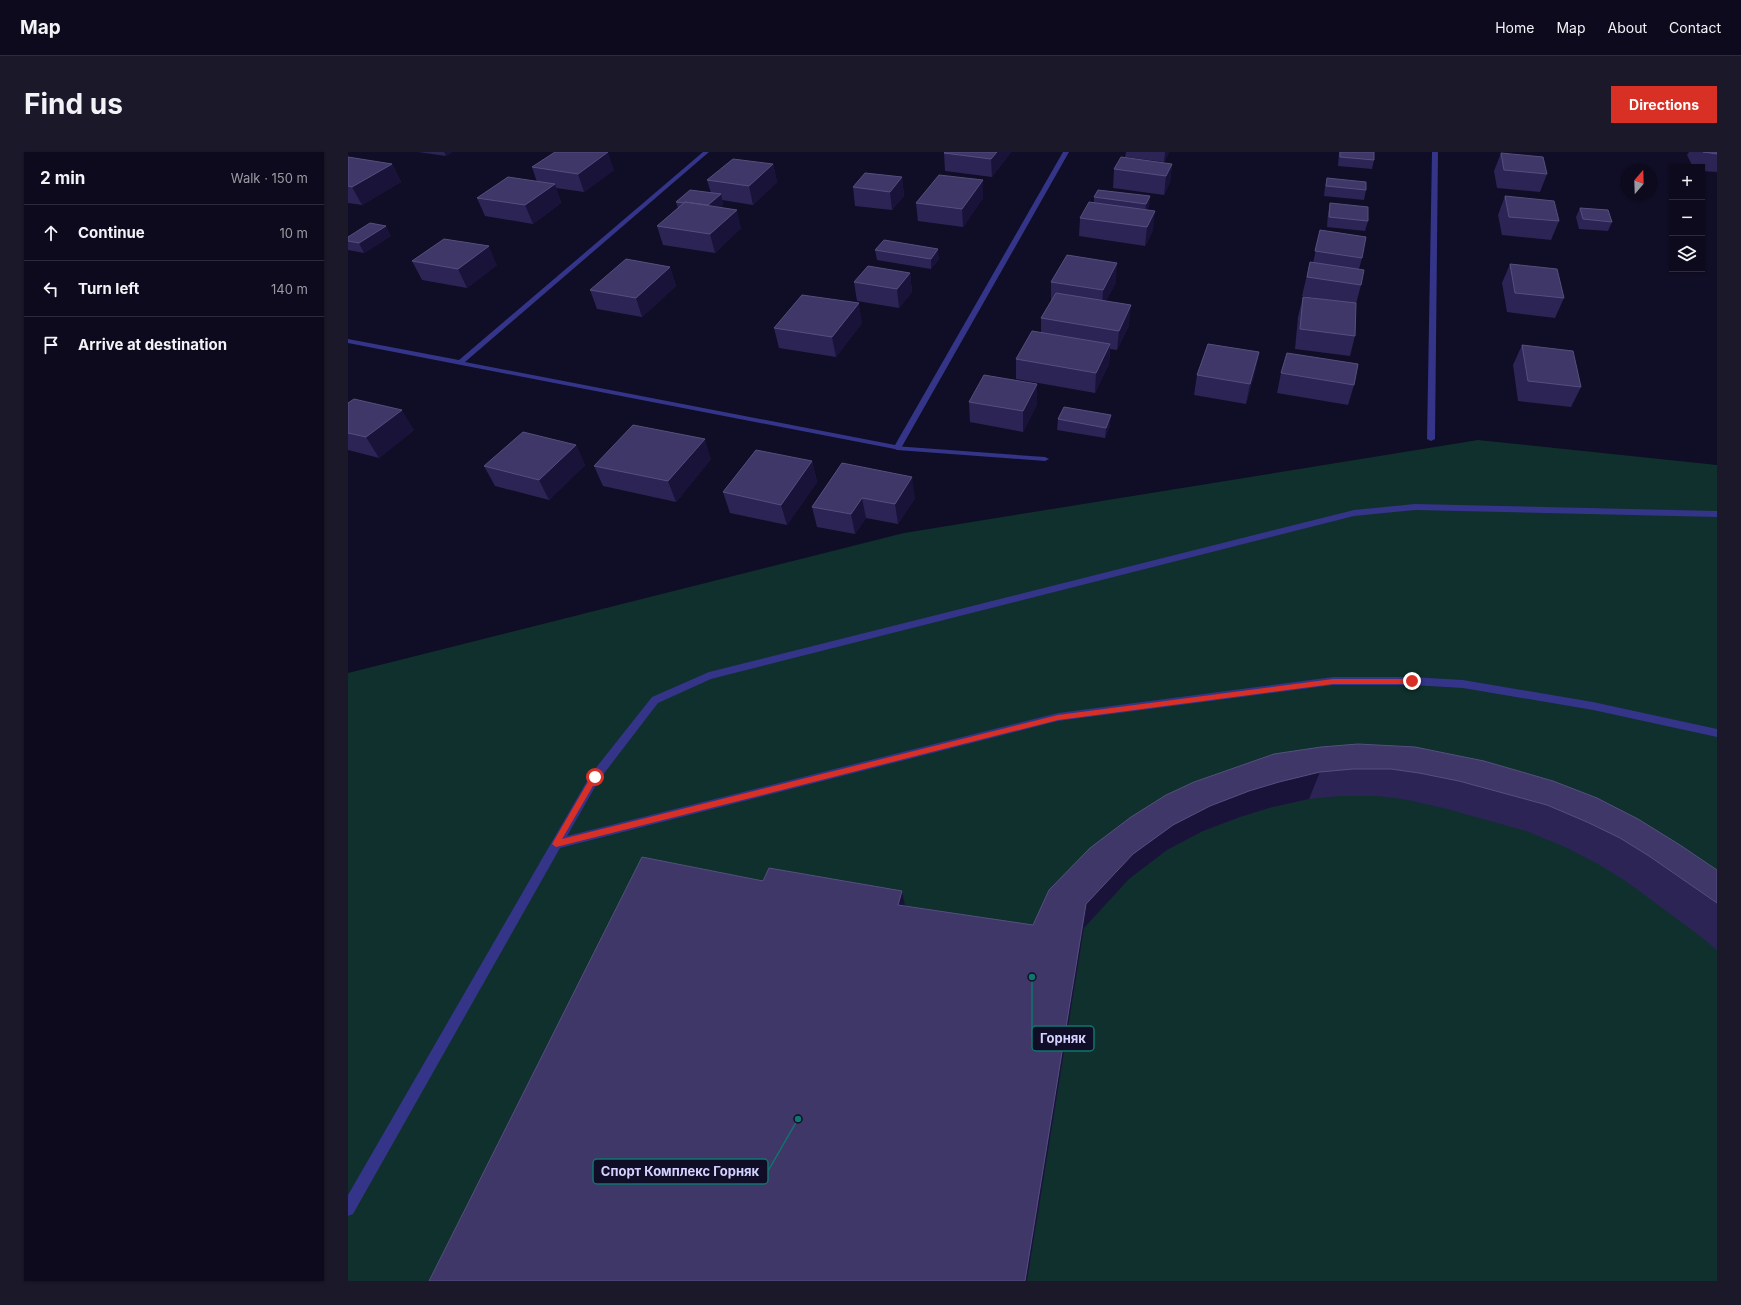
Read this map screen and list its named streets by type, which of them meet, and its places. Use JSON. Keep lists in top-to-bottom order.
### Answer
{
  "places": ["Горняк", "Спорт Комплекс Горняк"],
  "north": "top",
  "page": {
    "header": "Map",
    "nav": [
      "Home",
      "Map",
      "About",
      "Contact"
    ],
    "buttons": "Directions",
    "title": "Find us",
    "heading": ["2 min", "Walk · 150 m"],
    "map_buttons": ["+", "−"],
    "list": [
      ["Continue", "10 m"],
      ["Turn left", "140 m"],
      "Arrive at destination"
    ]
  }
}
